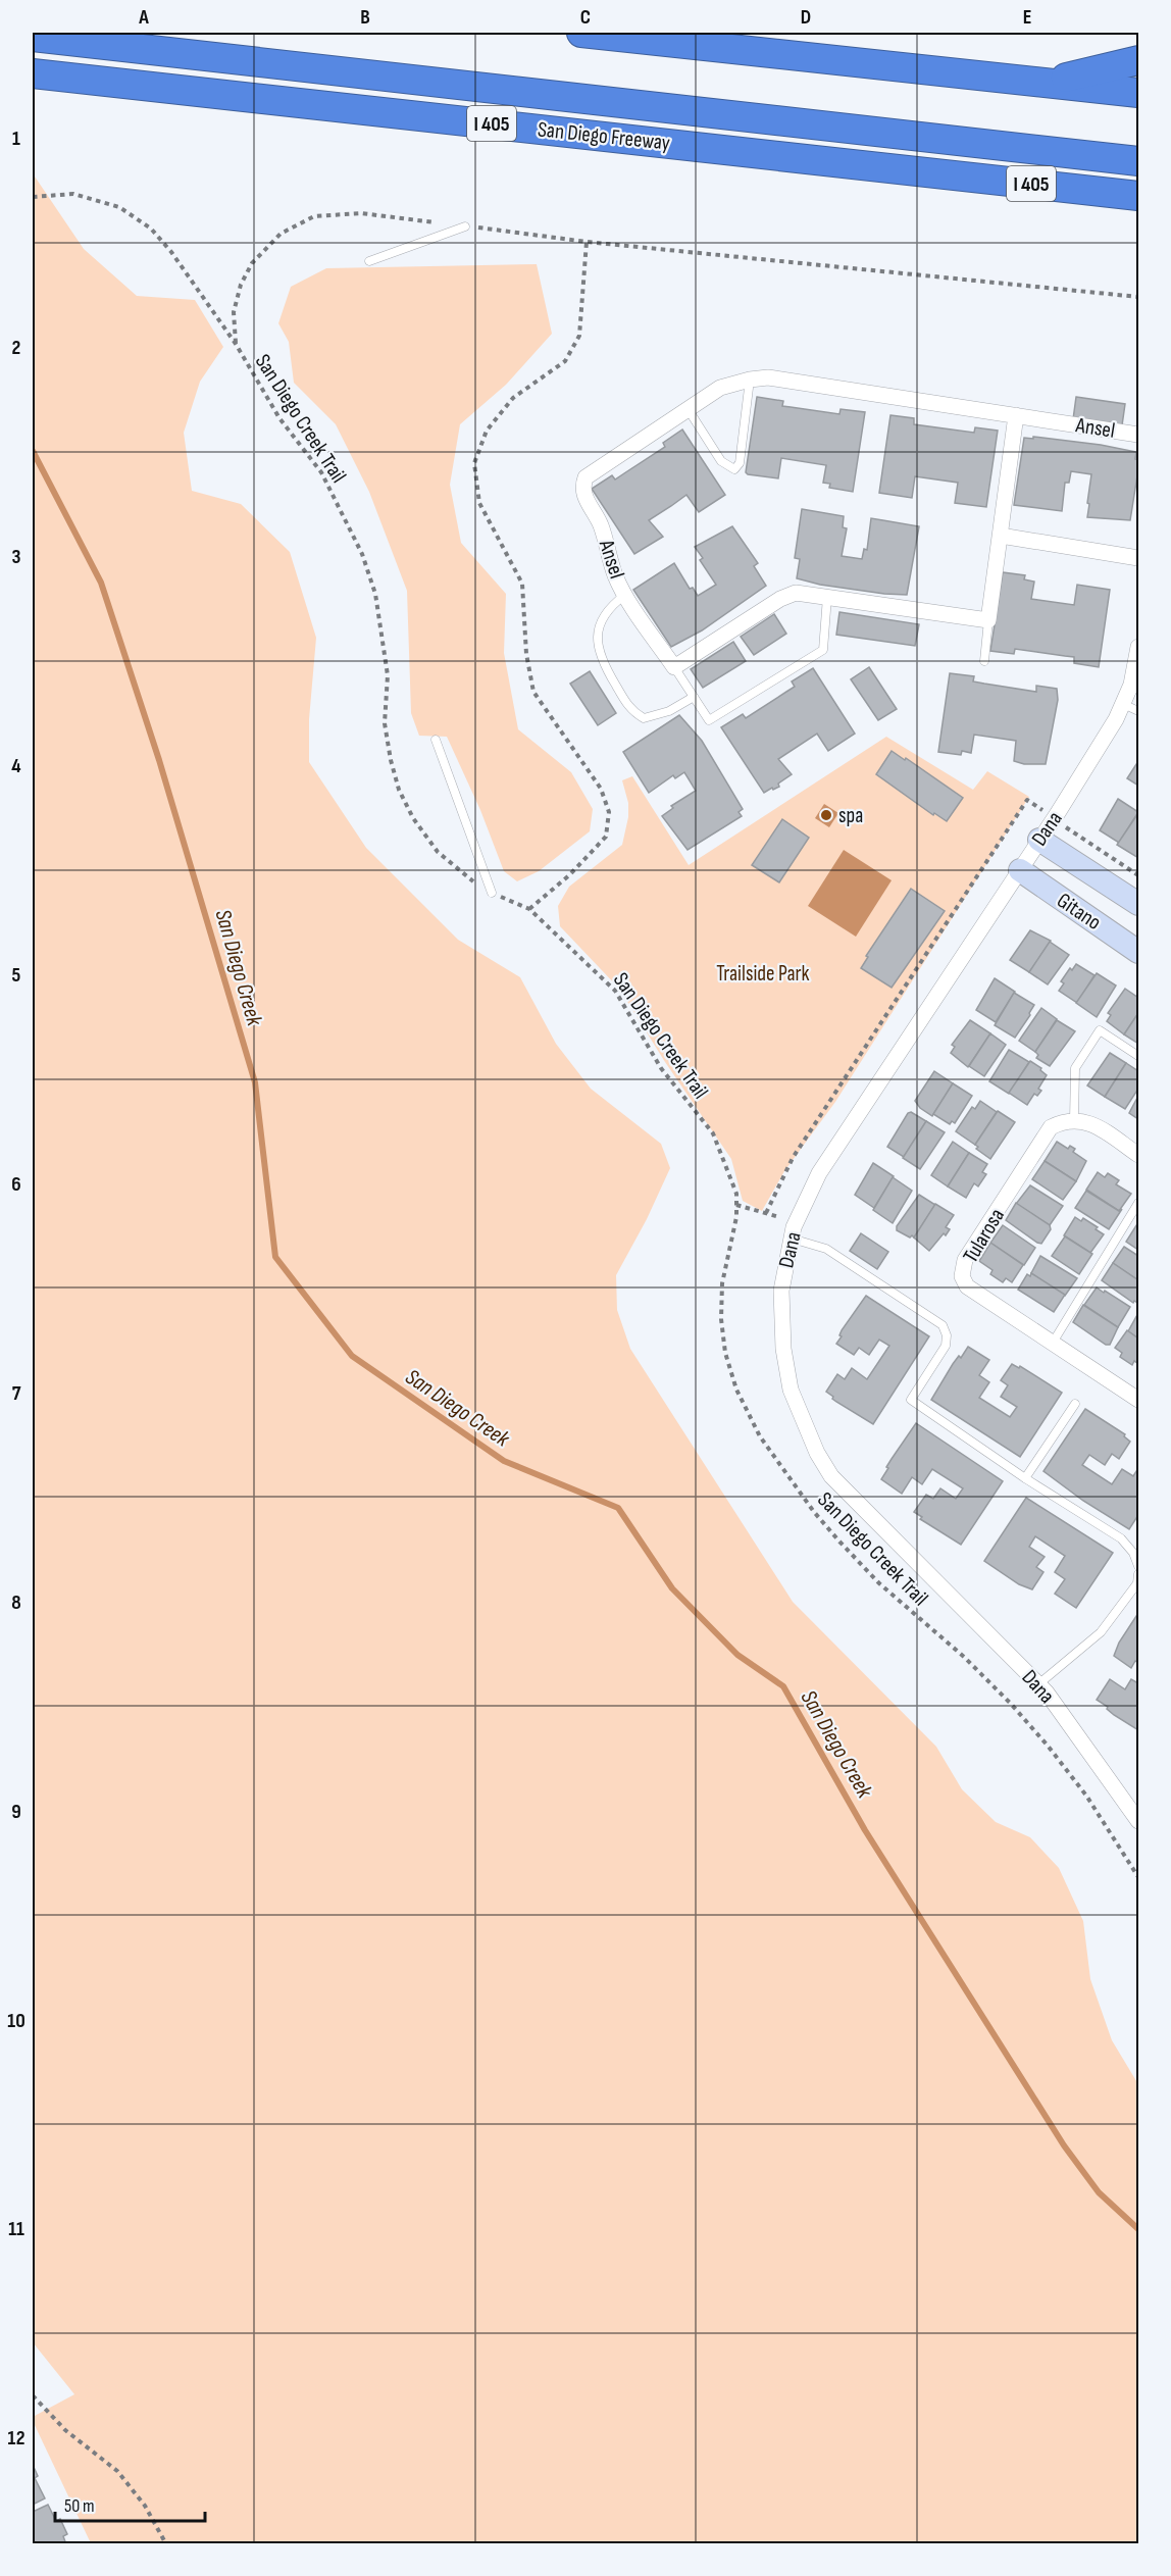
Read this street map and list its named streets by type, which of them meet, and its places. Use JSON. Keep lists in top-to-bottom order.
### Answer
{
  "streets": {
    "highway": ["I 405", "San Diego Freeway"],
    "street": [
      "Ansel",
      "Dana",
      "Gitano",
      "Tularosa"
    ],
    "path": ["San Diego Creek Trail"]
  },
  "crossings": [
    ["Dana", "Gitano"]
  ],
  "water": ["San Diego Creek"],
  "parks": ["Trailside Park"],
  "places": ["spa"],
  "scale_bar": "50 m",
  "grid": {
    "columns": [
      "A",
      "B",
      "C",
      "D",
      "E"
    ],
    "rows": [
      "1",
      "2",
      "3",
      "4",
      "5",
      "6",
      "7",
      "8",
      "9",
      "10",
      "11",
      "12"
    ]
  }
}
